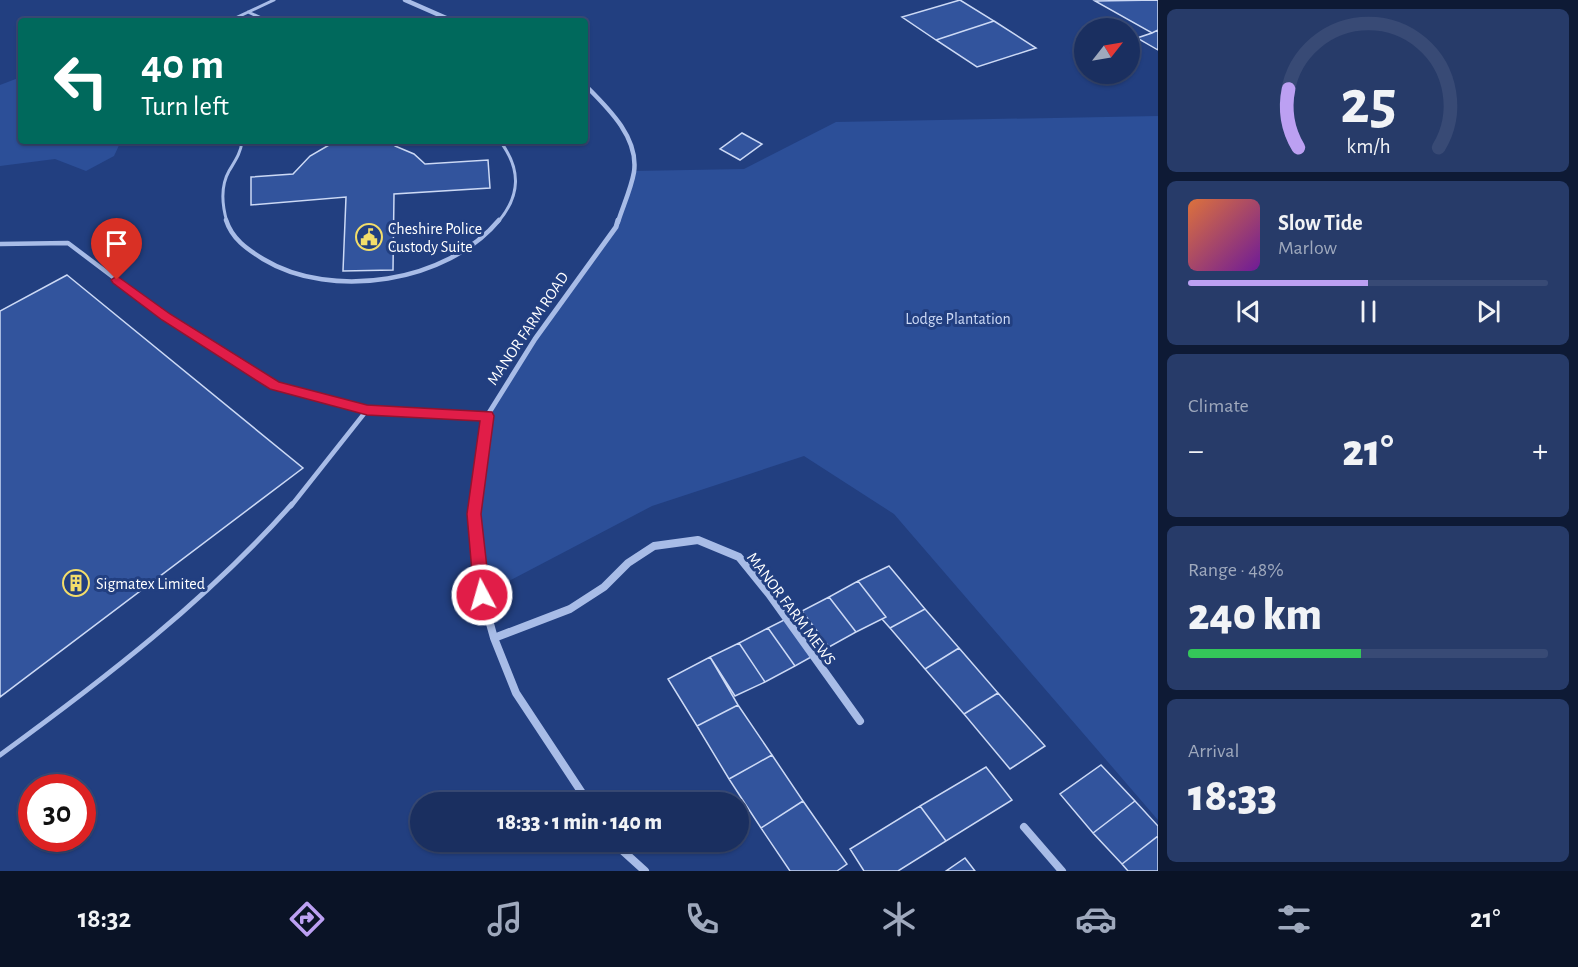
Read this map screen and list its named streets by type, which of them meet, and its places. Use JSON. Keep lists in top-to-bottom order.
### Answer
{
  "streets": {
    "street": ["MANOR FARM ROAD", "MANOR FARM MEWS"]
  },
  "crossings": [
    ["MANOR FARM ROAD", "MANOR FARM MEWS"]
  ],
  "parks": ["Lodge Plantation"],
  "places": {
    "public building": ["Cheshire Police Custody Suite"],
    "building": ["Sigmatex Limited"]
  },
  "north": "top right",
  "page": {
    "turn": ["40 m", "Turn left"],
    "song": ["Slow Tide", "Marlow"],
    "tile": [
      "Climate",
      ["Range · 48%", "240 km"],
      ["Arrival", "18:33"]
    ],
    "heat": ["−", "21°", "+"],
    "limit": "30",
    "trip": "18:33 · 1 min · 140 m",
    "tabs": ["18:32", "21°"],
    "gauge": ["25", "km/h"]
  }
}
